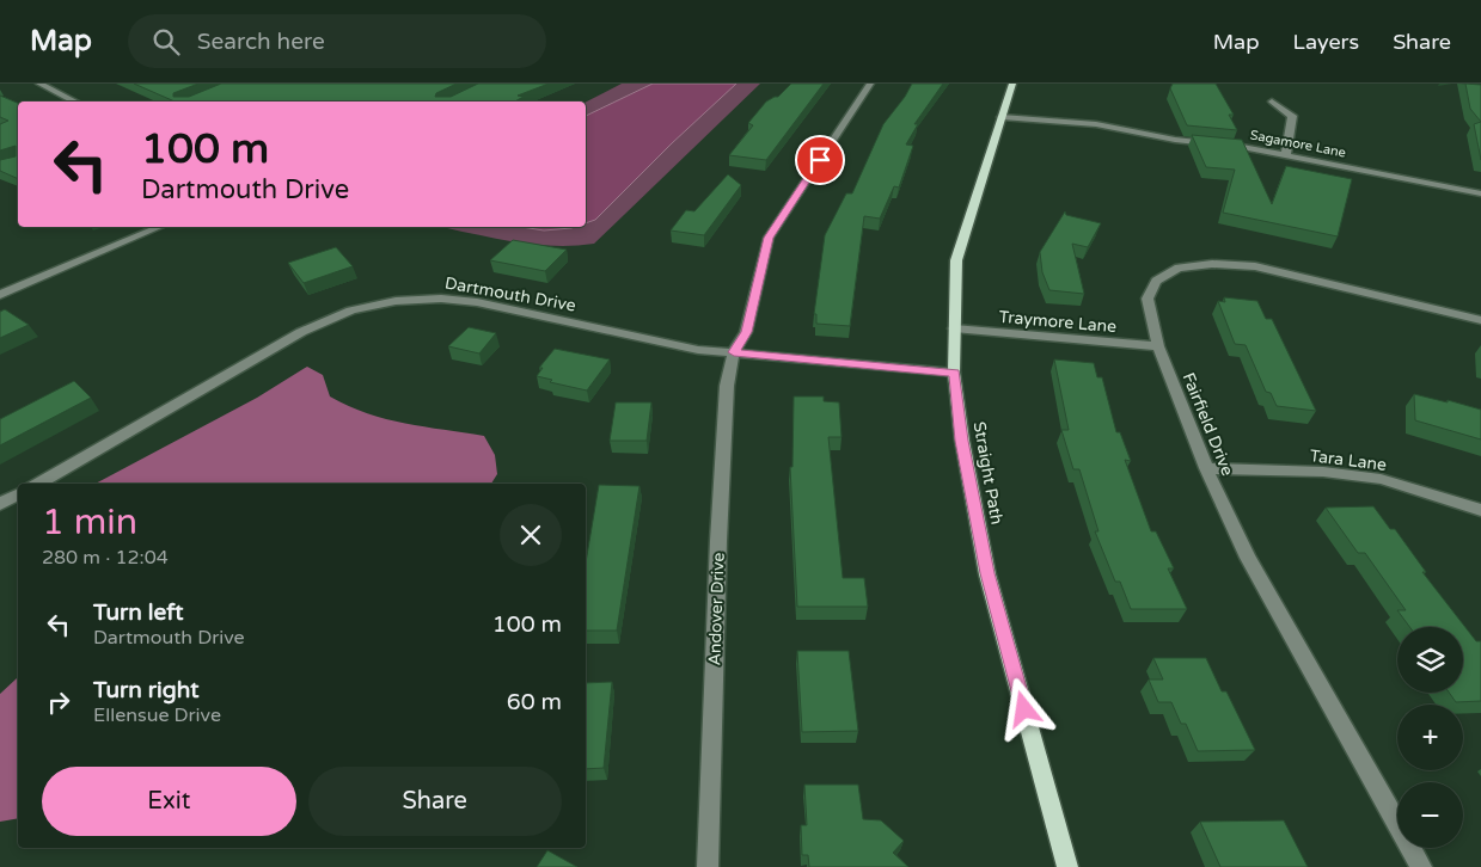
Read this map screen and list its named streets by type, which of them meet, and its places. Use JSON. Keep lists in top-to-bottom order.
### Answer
{
  "streets": {
    "main road": ["Straight Path"],
    "street": [
      "Sagamore Lane",
      "Dartmouth Drive",
      "Traymore Lane",
      "Fairfield Drive",
      "Tara Lane",
      "Andover Drive"
    ]
  },
  "crossings": [
    ["Sagamore Lane", "Straight Path"],
    ["Dartmouth Drive", "Straight Path"],
    ["Dartmouth Drive", "Andover Drive"],
    ["Traymore Lane", "Fairfield Drive"],
    ["Traymore Lane", "Straight Path"],
    ["Fairfield Drive", "Tara Lane"]
  ],
  "page": {
    "header": "Map",
    "search": "Search here",
    "nav": ["Map", "Layers", "Share"],
    "turn": ["100 m", "Dartmouth Drive"],
    "heading": ["1 min", "280 m · 12:04"],
    "list": [
      {
        "name": "Turn left",
        "note": "Dartmouth Drive",
        "value": "100 m"
      },
      {
        "name": "Turn right",
        "note": "Ellensue Drive",
        "value": "60 m"
      }
    ],
    "map_buttons": ["+", "−"],
    "buttons": ["Exit", "Share"]
  }
}
